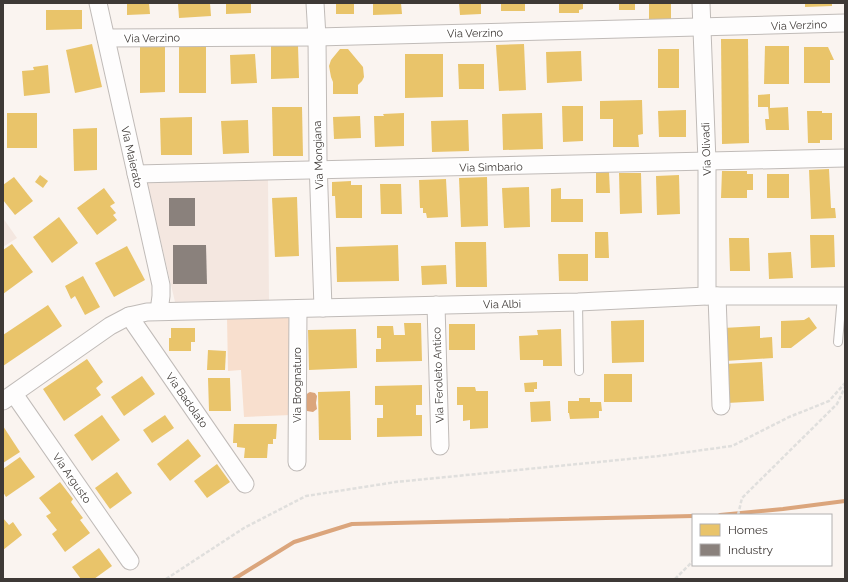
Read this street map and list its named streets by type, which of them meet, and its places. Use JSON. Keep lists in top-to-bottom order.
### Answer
{
  "streets": {
    "street": [
      "Via Verzino",
      "Via Olivadi",
      "Via Mongiana",
      "Via Maierato",
      "Via Simbario",
      "Via Albi",
      "Via Feroleto Antico",
      "Via Brognaturo",
      "Via Badolato",
      "Via Argusto"
    ]
  },
  "crossings": [
    ["Via Verzino", "Via Olivadi"],
    ["Via Verzino", "Via Mongiana"],
    ["Via Verzino", "Via Maierato"],
    ["Via Olivadi", "Via Simbario"],
    ["Via Olivadi", "Via Albi"],
    ["Via Mongiana", "Via Simbario"],
    ["Via Mongiana", "Via Albi"],
    ["Via Maierato", "Via Simbario"],
    ["Via Maierato", "Via Albi"],
    ["Via Albi", "Via Feroleto Antico"],
    ["Via Albi", "Via Brognaturo"],
    ["Via Albi", "Via Badolato"],
    ["Via Albi", "Via Argusto"]
  ],
  "legend": ["Homes", "Industry"]
}
